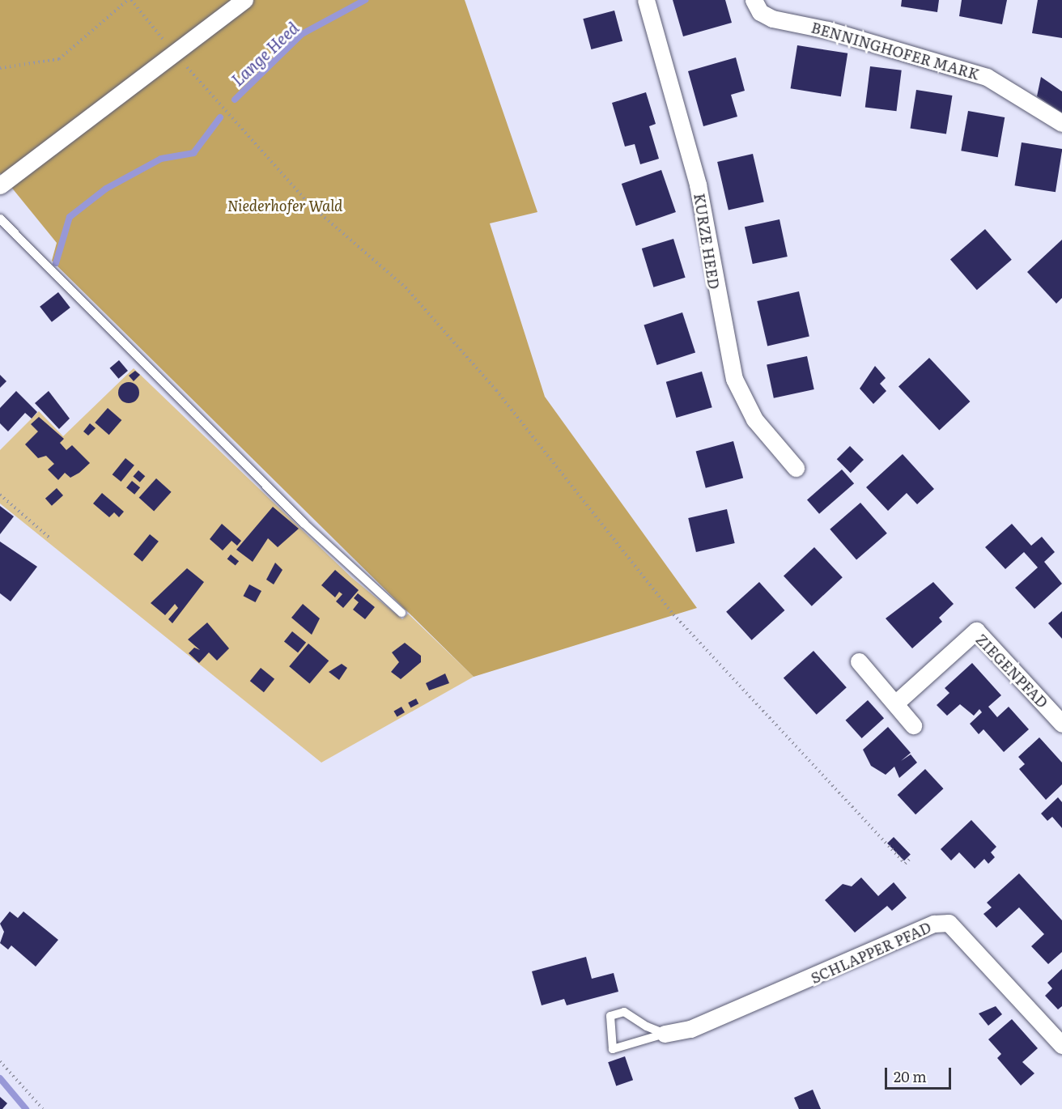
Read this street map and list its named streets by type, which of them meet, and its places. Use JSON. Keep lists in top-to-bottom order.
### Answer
{
  "streets": {
    "street": [
      "BENNINGHOFER MARK",
      "KURZE HEED",
      "ZIEGENPFAD",
      "SCHLAPPER PFAD"
    ]
  },
  "water": ["Lange Heed"],
  "parks": ["Niederhofer Wald"],
  "scale_bar": "20 m"
}
